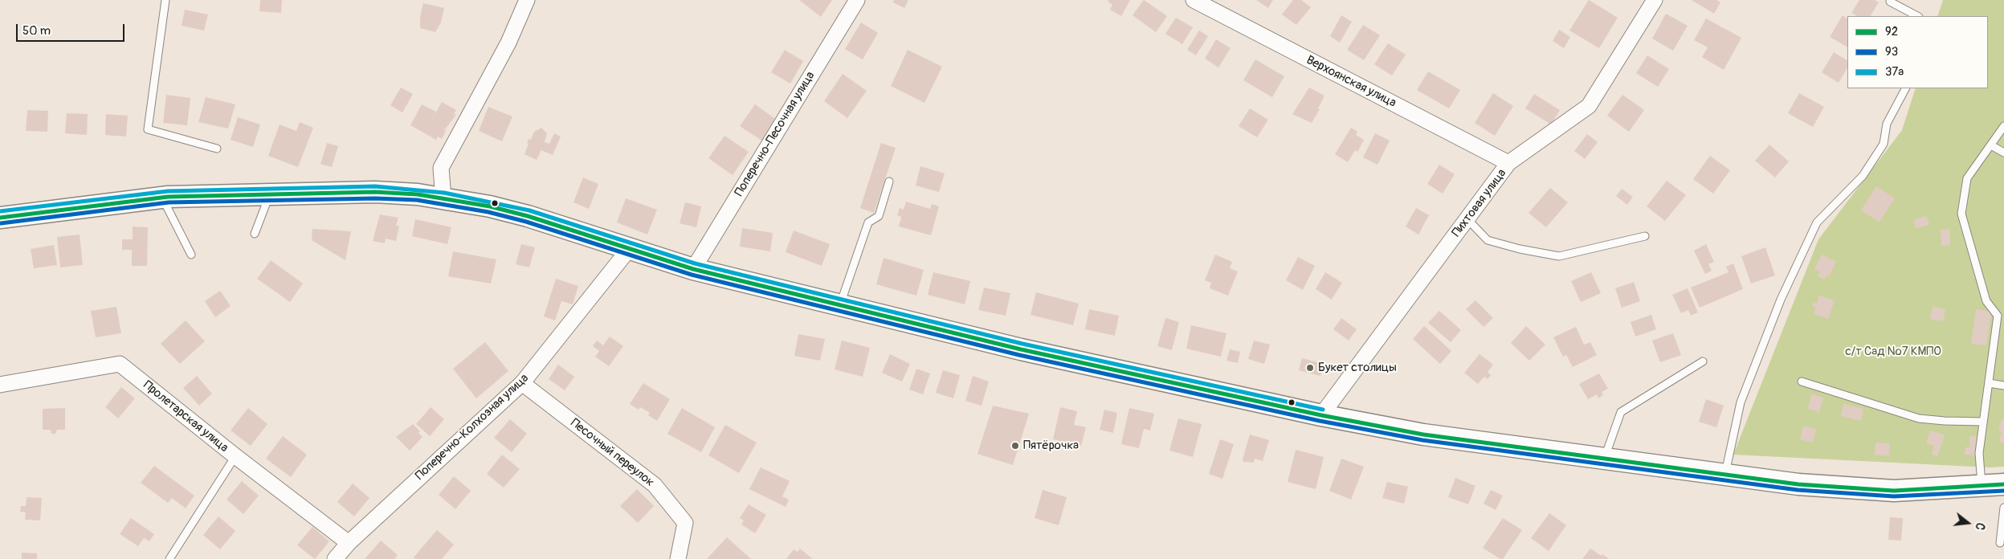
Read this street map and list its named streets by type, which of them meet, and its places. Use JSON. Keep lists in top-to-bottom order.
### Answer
{
  "streets": {
    "street": [
      "Верхоянская улица",
      "Поперечно-Песочная улица",
      "Пихтовая улица",
      "Пролетарская улица",
      "Поперечно-Колхозная улица",
      "Песочный переулок"
    ]
  },
  "crossings": [
    ["Верхоянская улица", "Пихтовая улица"],
    ["Пролетарская улица", "Поперечно-Колхозная улица"],
    ["Поперечно-Колхозная улица", "Песочный переулок"]
  ],
  "parks": ["с/т Сад №7 КМПО"],
  "places": ["Букет столицы", "Пятёрочка"],
  "lines": ["transit line 37а", "transit line 92", "transit line 93"],
  "legend": ["92", "93", "37а"],
  "scale_bar": "50 m",
  "north": "right"
}
